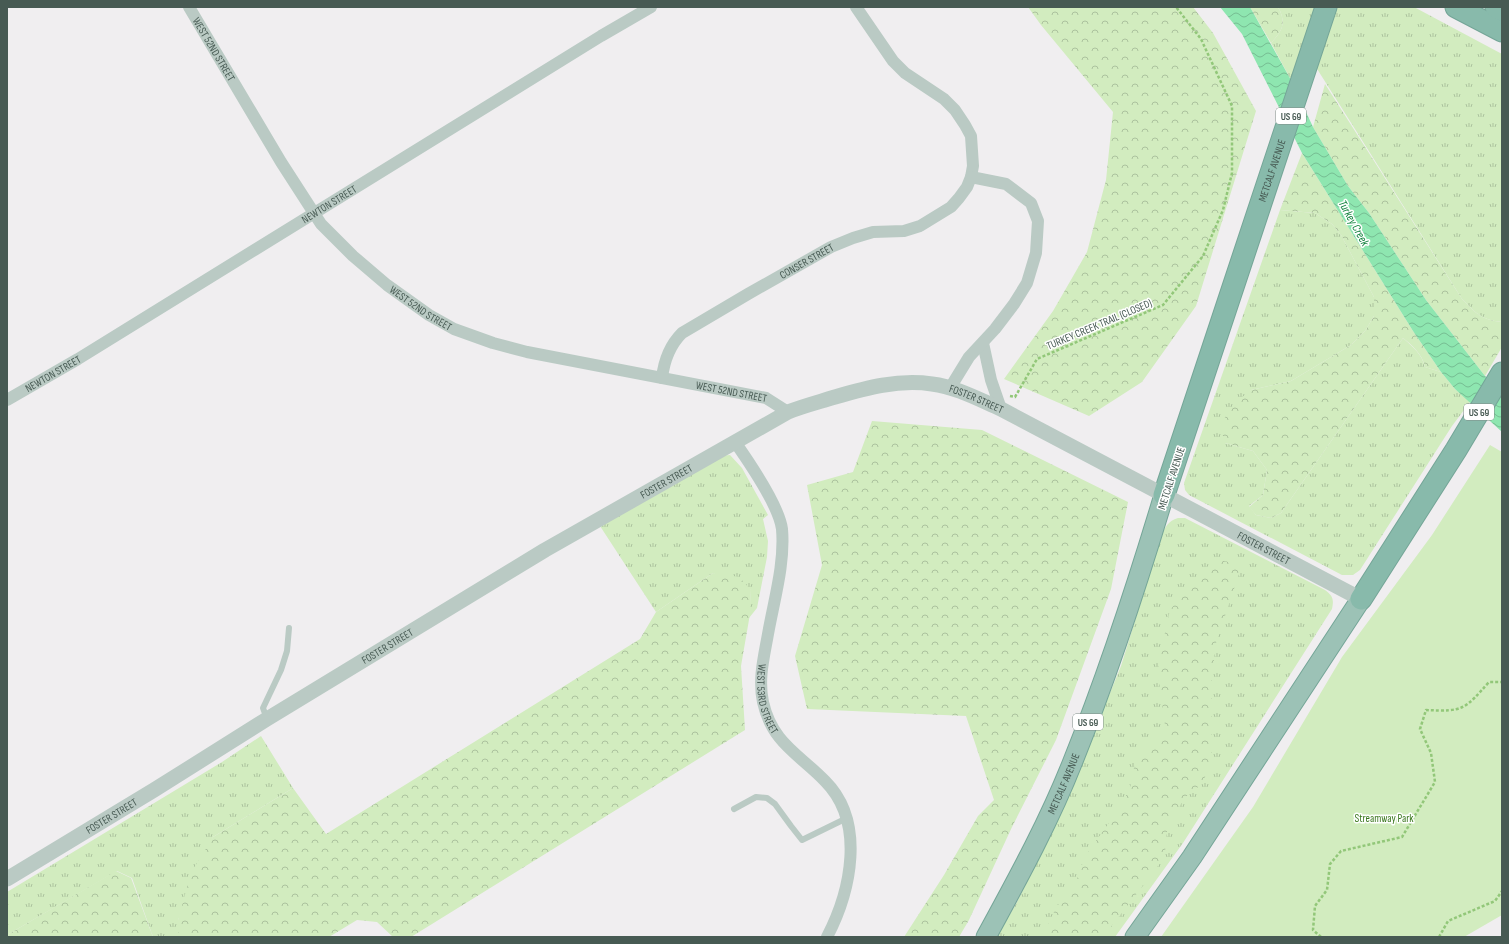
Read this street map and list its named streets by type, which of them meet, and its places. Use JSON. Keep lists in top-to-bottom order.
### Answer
{
  "streets": {
    "highway": ["US 69", "METCALF AVENUE"],
    "street": [
      "WEST 52ND STREET",
      "NEWTON STREET",
      "CONSER STREET",
      "FOSTER STREET",
      "WEST 53RD STREET"
    ],
    "path": ["TURKEY CREEK TRAIL (CLOSED)"]
  },
  "crossings": [
    ["WEST 52ND STREET", "NEWTON STREET"],
    ["WEST 52ND STREET", "CONSER STREET"],
    ["WEST 52ND STREET", "FOSTER STREET"],
    ["US 69", "FOSTER STREET"],
    ["METCALF AVENUE", "FOSTER STREET"],
    ["FOSTER STREET", "WEST 53RD STREET"]
  ],
  "water": ["Turkey Creek"],
  "parks": ["Streamway Park"]
}
